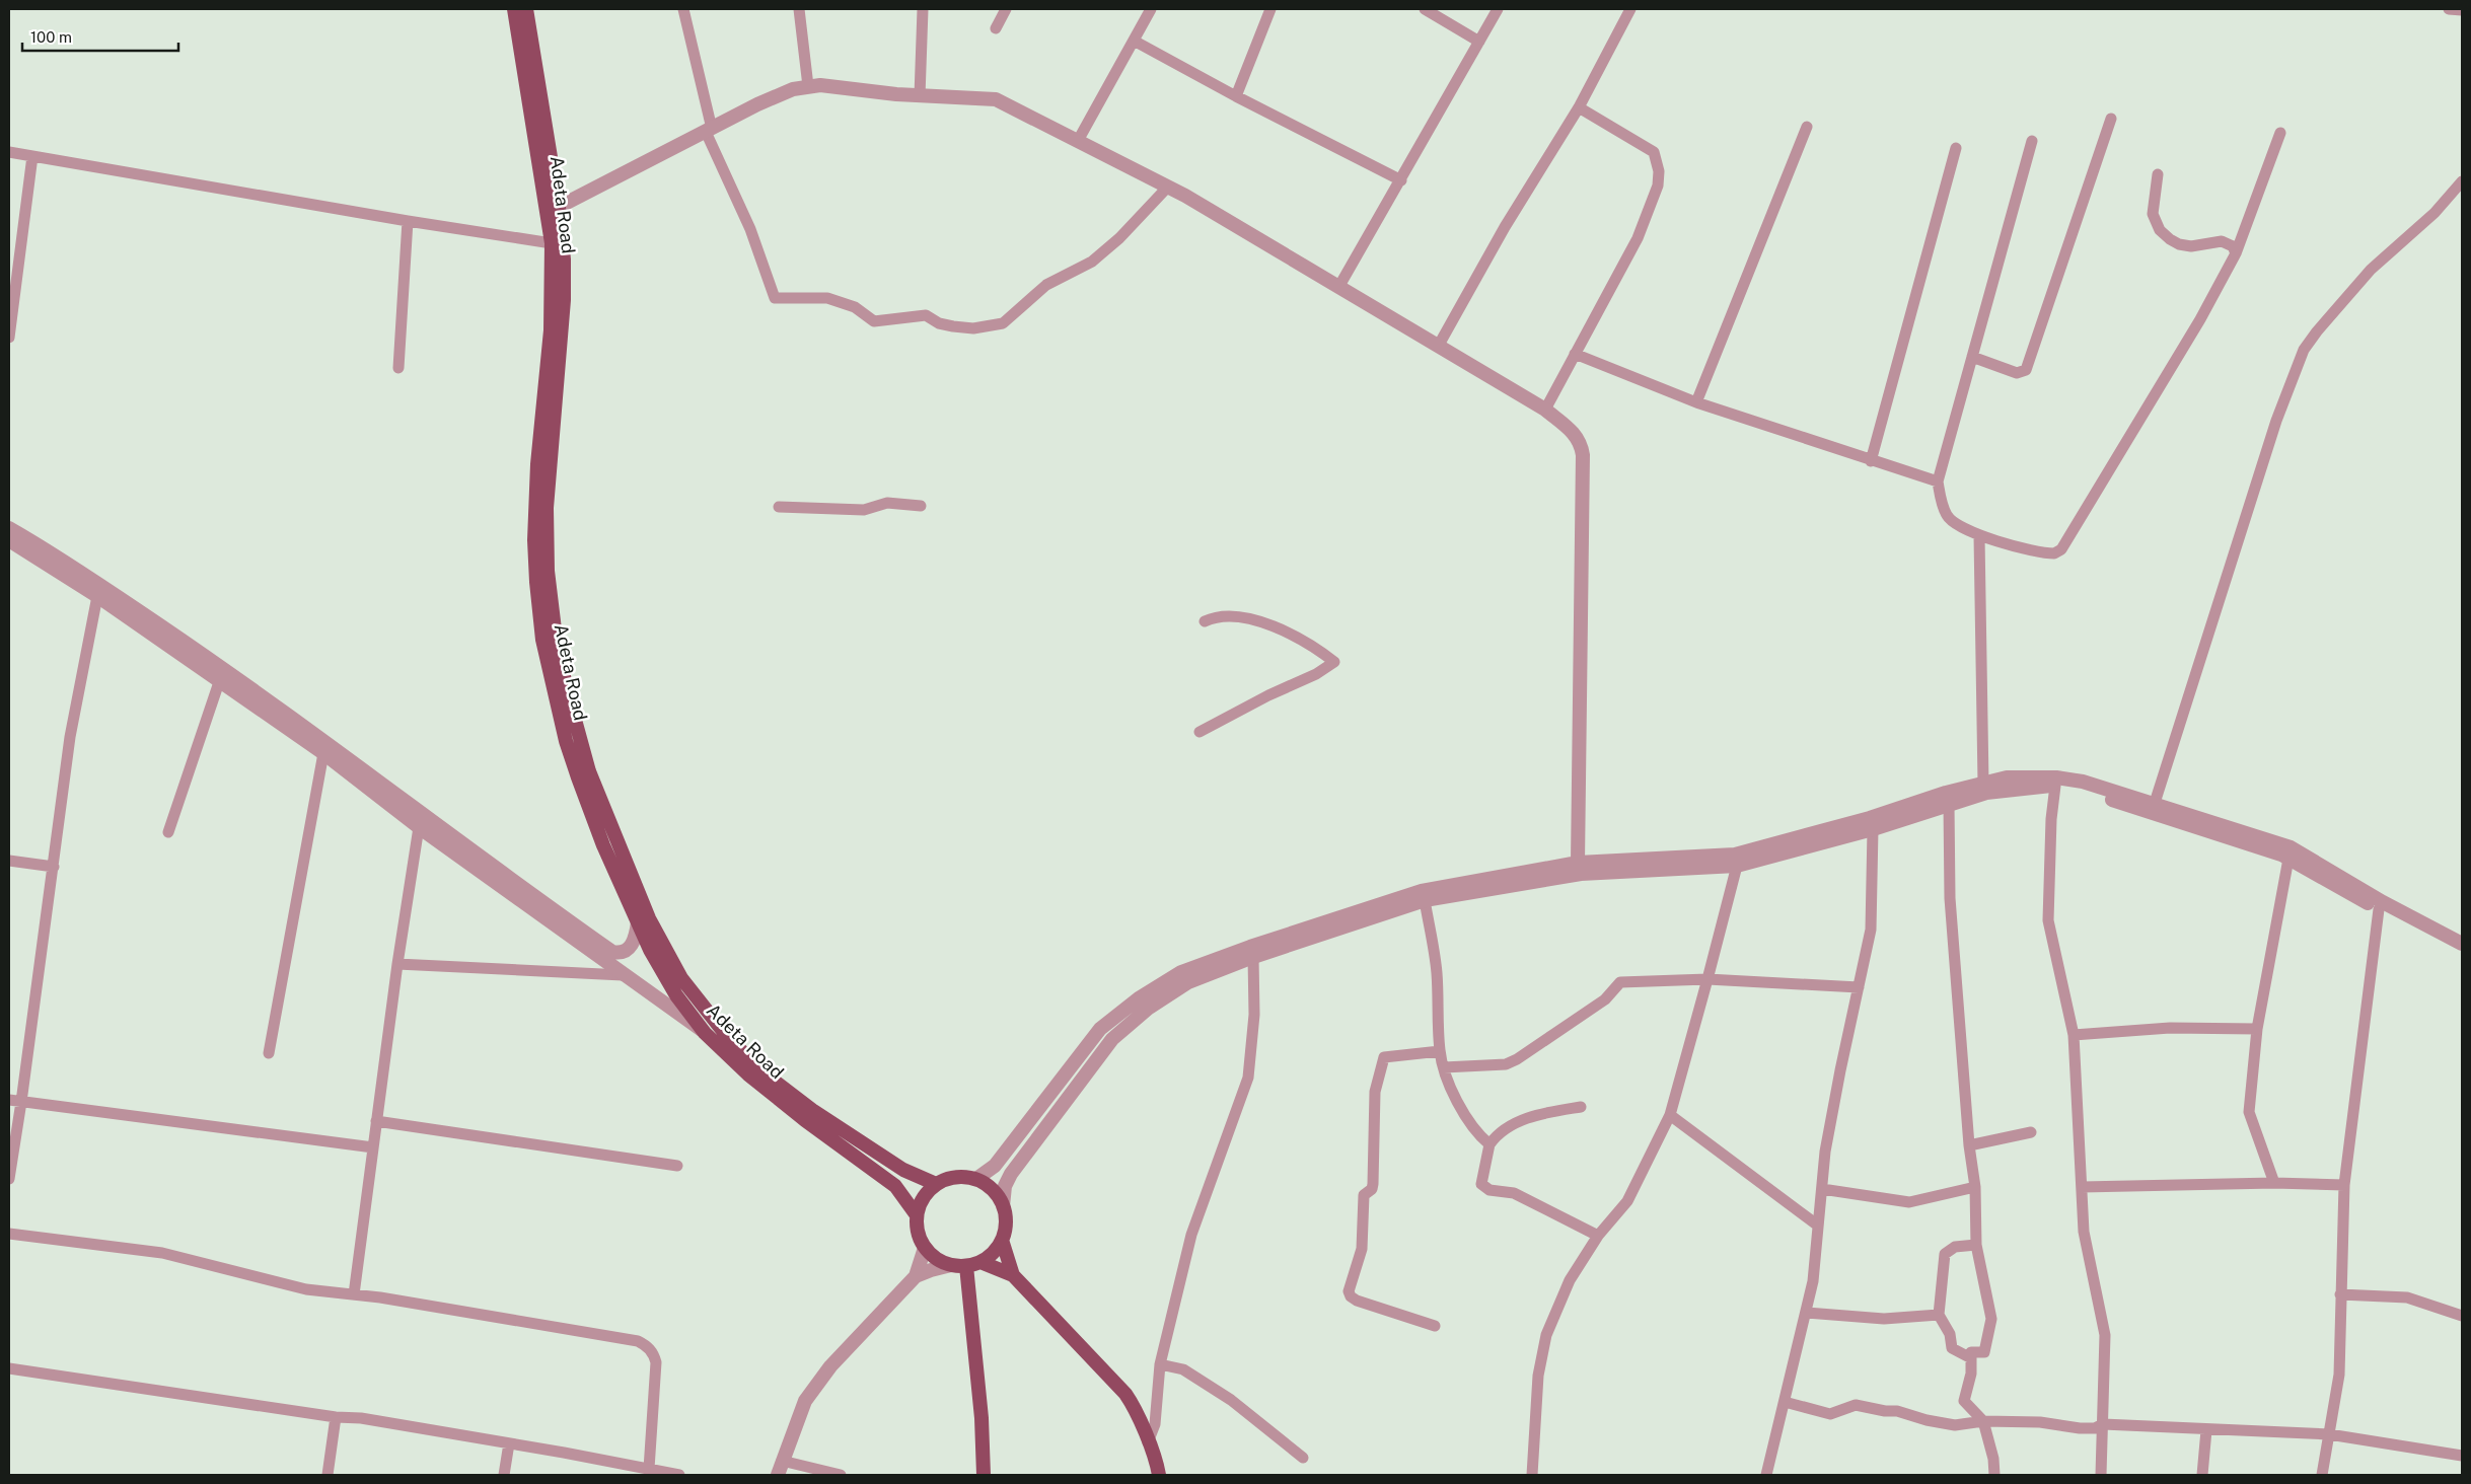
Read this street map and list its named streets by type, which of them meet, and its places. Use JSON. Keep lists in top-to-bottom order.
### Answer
{
  "streets": {
    "main road": ["Adeta Road"]
  },
  "scale_bar": "100 m"
}
